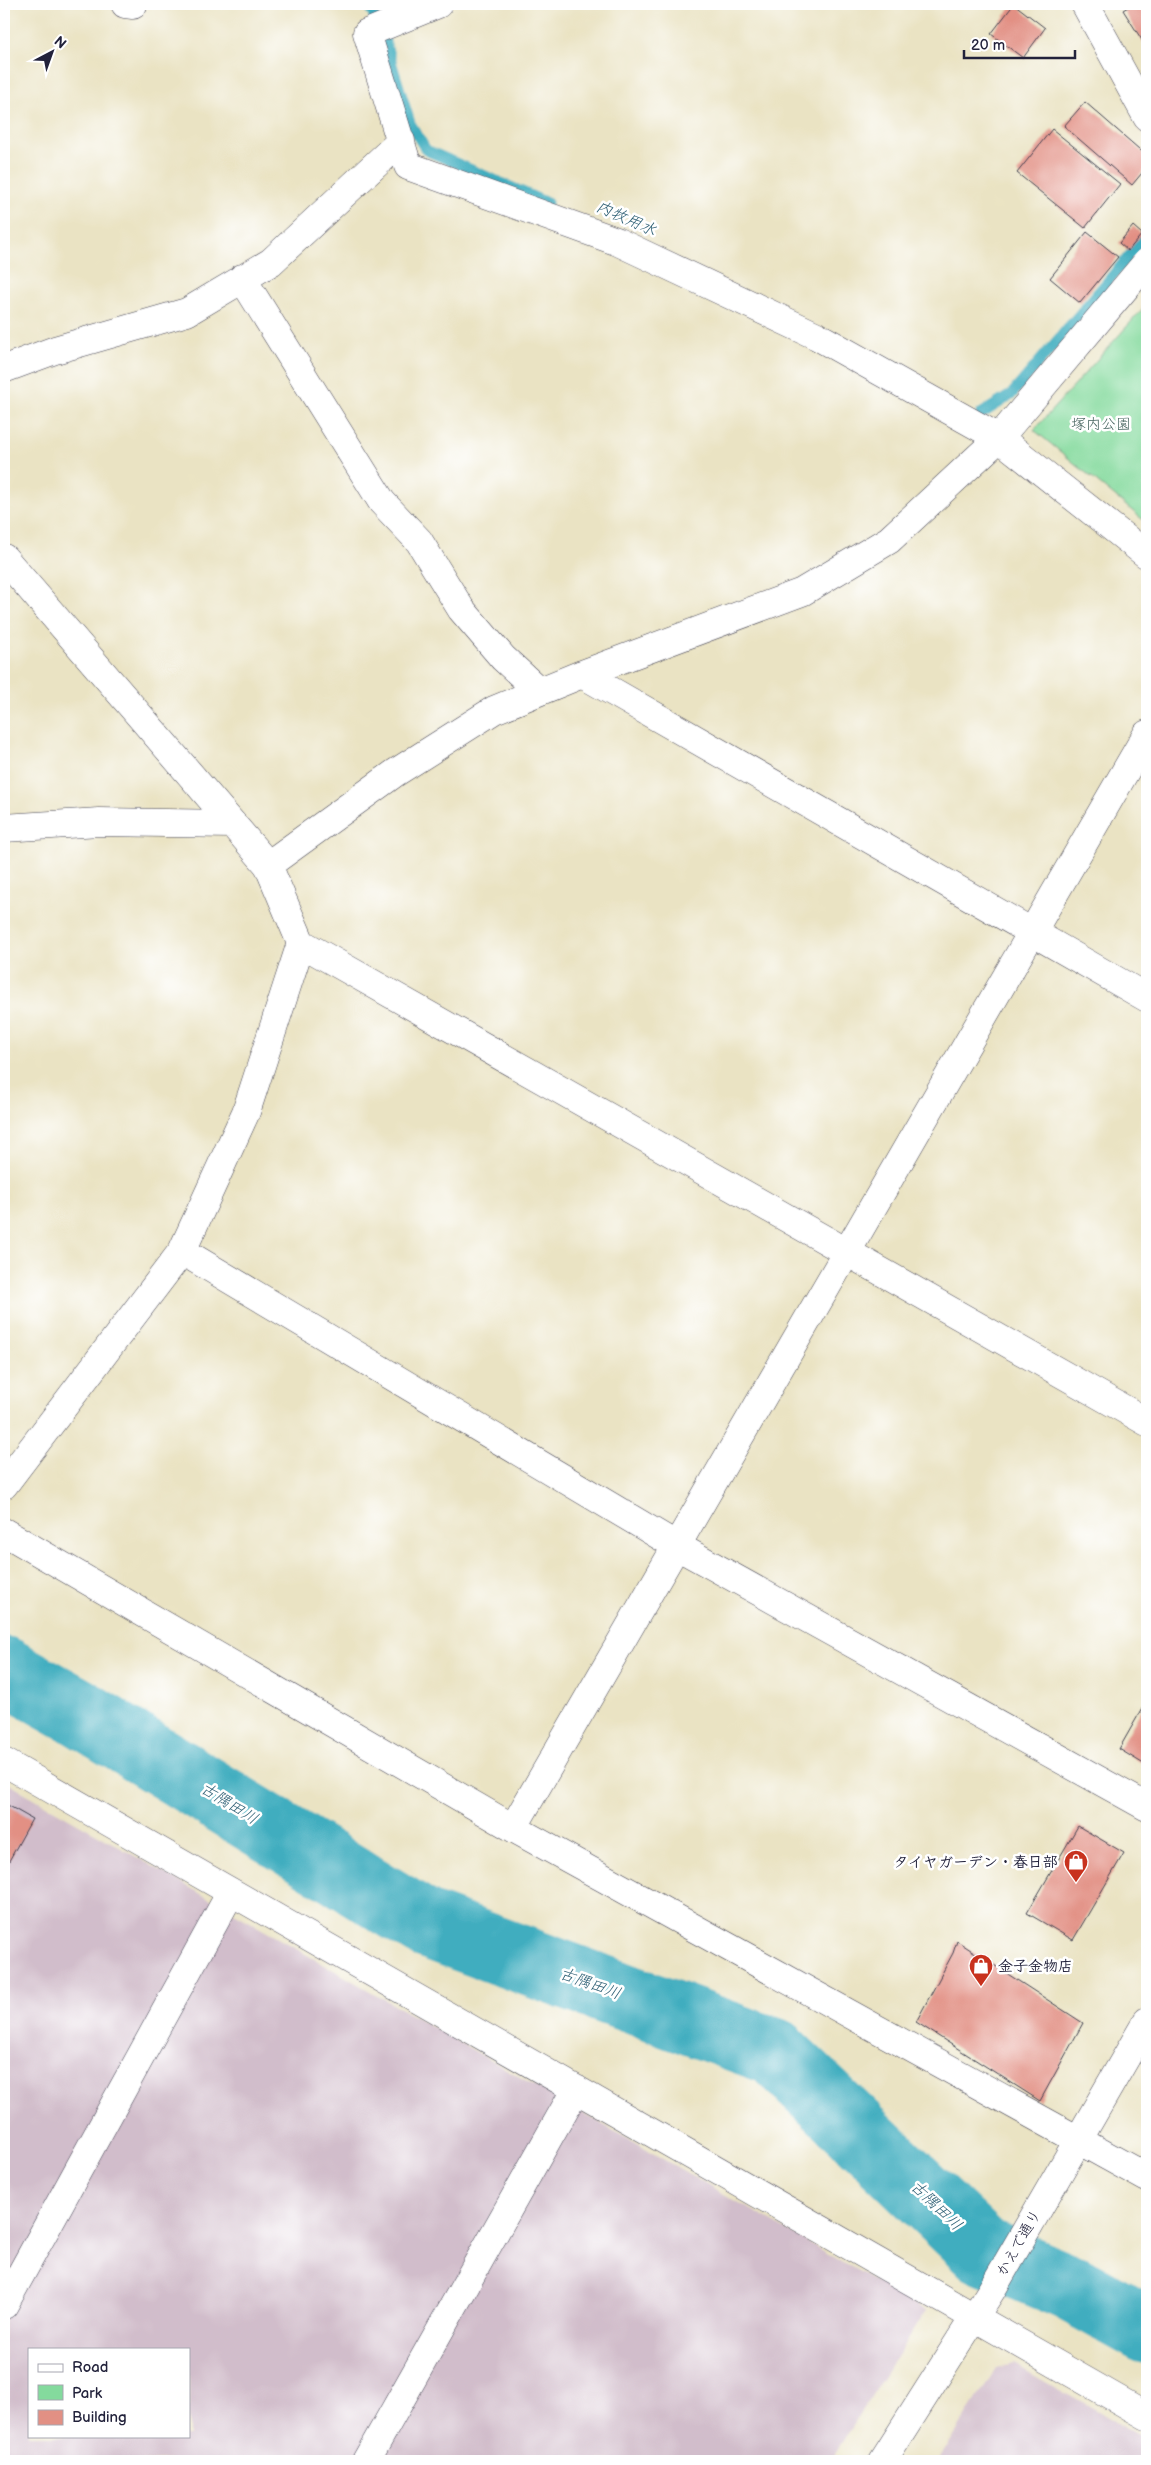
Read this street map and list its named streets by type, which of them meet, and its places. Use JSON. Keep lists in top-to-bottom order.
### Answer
{
  "streets": {
    "street": ["かえで通り"]
  },
  "water": ["内牧用水", "古隅田川"],
  "parks": ["塚内公園"],
  "places": {
    "shop": ["タイヤガーデン・春日部", "金子金物店"]
  },
  "legend": ["Road", "Park", "Building"],
  "scale_bar": "20 m",
  "north": "top right"
}
